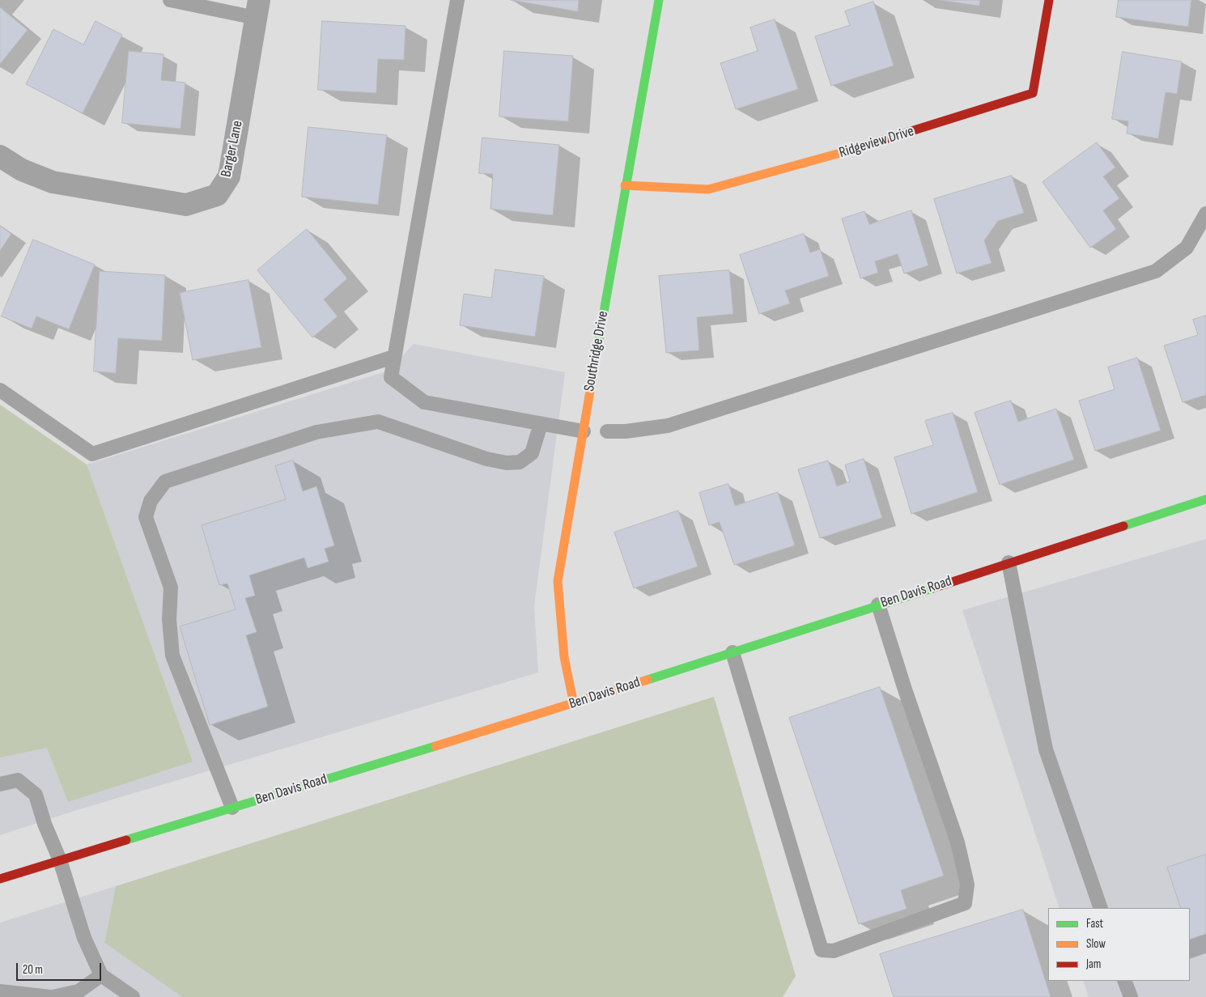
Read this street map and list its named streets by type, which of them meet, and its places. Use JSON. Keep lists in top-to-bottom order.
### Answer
{
  "streets": {
    "street": [
      "Ridgeview Drive",
      "Barger Lane",
      "Southridge Drive",
      "Ben Davis Road"
    ]
  },
  "crossings": [
    ["Ridgeview Drive", "Southridge Drive"],
    ["Southridge Drive", "Ben Davis Road"]
  ],
  "legend": ["Fast", "Slow", "Jam"],
  "scale_bar": "20 m"
}
